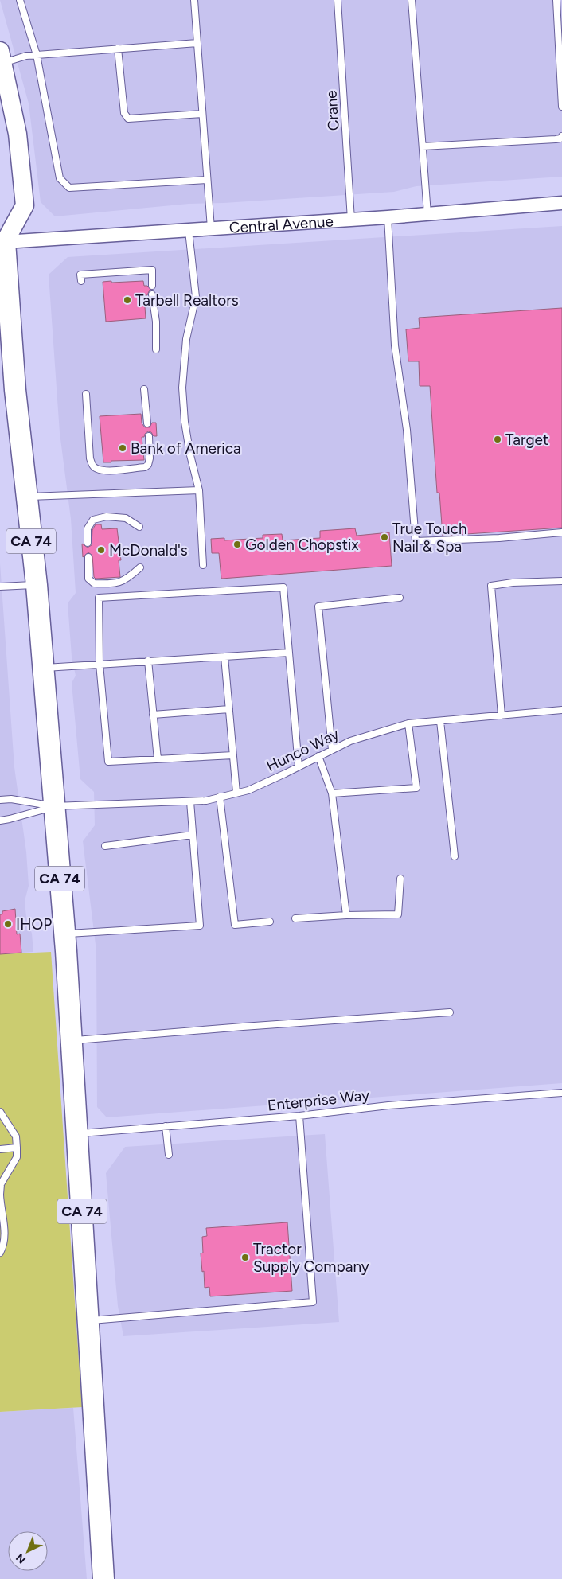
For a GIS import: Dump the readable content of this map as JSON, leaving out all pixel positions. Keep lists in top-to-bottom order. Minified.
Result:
{"streets":{"main road":["CA 74"],"street":["Central Avenue"],"lane":["Crane","Hunco Way","Enterprise Way"]},"crossings":[["Crane","Central Avenue"],["Central Avenue","CA 74"],["CA 74","Hunco Way"],["CA 74","Enterprise Way"]],"places":["Tarbell Realtors","Target","Bank of America","True Touch Nail & Spa","Golden Chopstix","McDonald's","IHOP","Tractor Supply Company"],"north":"bottom left"}
